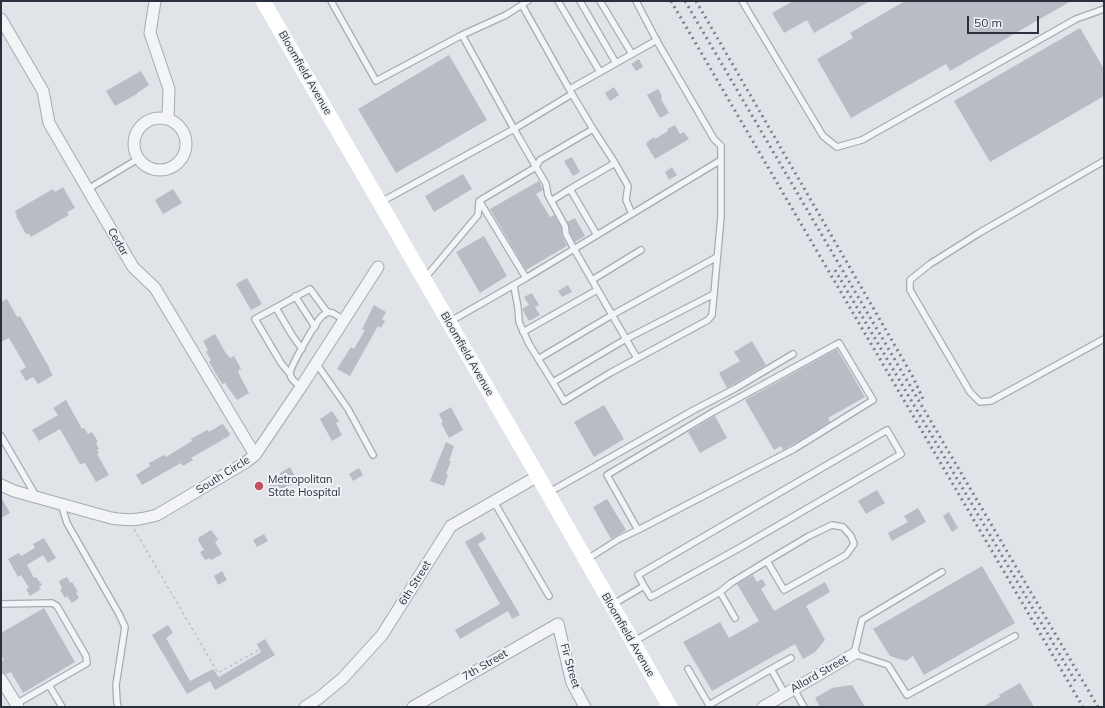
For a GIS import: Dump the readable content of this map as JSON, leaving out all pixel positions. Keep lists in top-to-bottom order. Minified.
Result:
{"streets":{"main road":["Bloomfield Avenue"],"street":["Cedar","South Circle","6th Street","7th Street","Fir Street","Allard Street"]},"crossings":[["Bloomfield Avenue","6th Street"],["Cedar","South Circle"],["7th Street","Fir Street"]],"places":["Metropolitan State Hospital"],"scale_bar":"50 m"}
